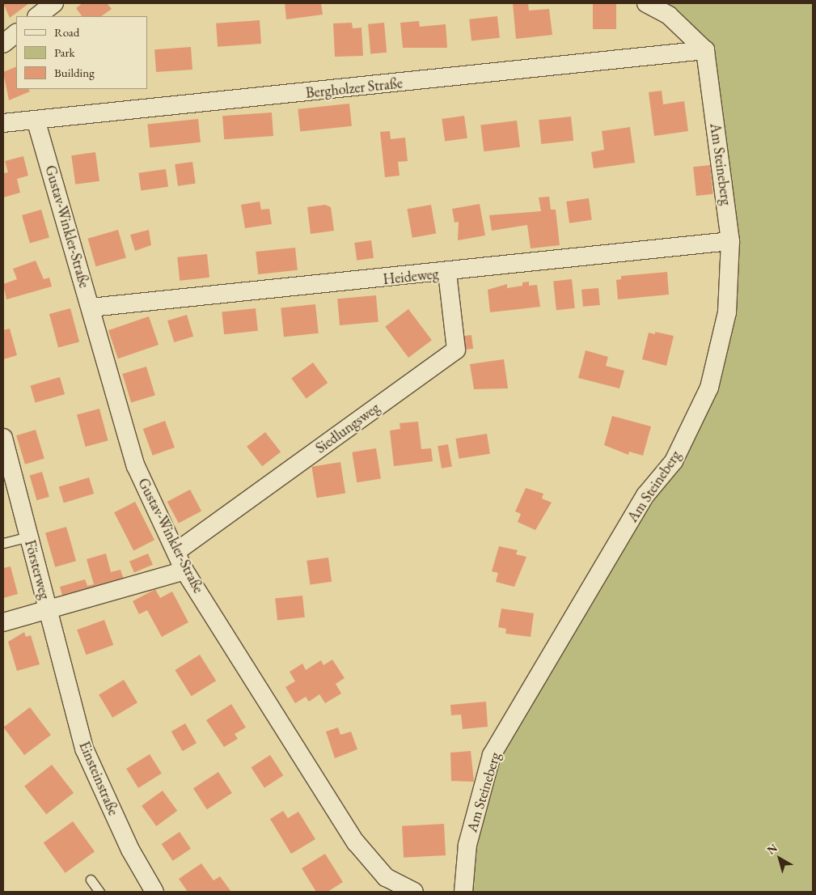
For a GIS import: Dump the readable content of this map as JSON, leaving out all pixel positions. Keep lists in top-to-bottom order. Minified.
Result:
{"streets":{"street":["Bergholzer Straße","Am Steineberg","Gustav-Winkler-Straße","Heideweg","Siedlungsweg","Försterweg","Einsteinstraße"]},"crossings":[["Bergholzer Straße","Am Steineberg"],["Bergholzer Straße","Gustav-Winkler-Straße"],["Am Steineberg","Heideweg"],["Gustav-Winkler-Straße","Heideweg"],["Gustav-Winkler-Straße","Siedlungsweg"],["Gustav-Winkler-Straße","Försterweg"],["Heideweg","Siedlungsweg"],["Försterweg","Einsteinstraße"]],"legend":["Road","Park","Building"],"north":"top left"}
